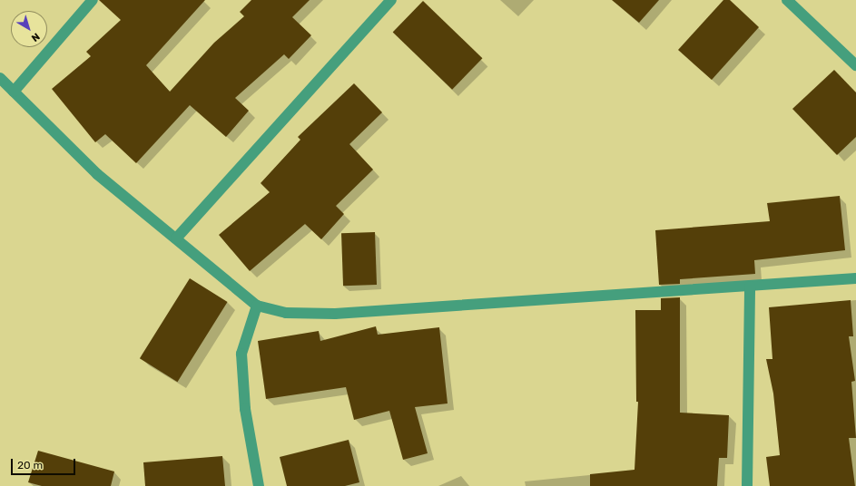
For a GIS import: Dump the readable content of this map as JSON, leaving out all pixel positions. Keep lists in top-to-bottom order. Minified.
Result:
{"scale_bar":"20 m","north":"bottom right"}
